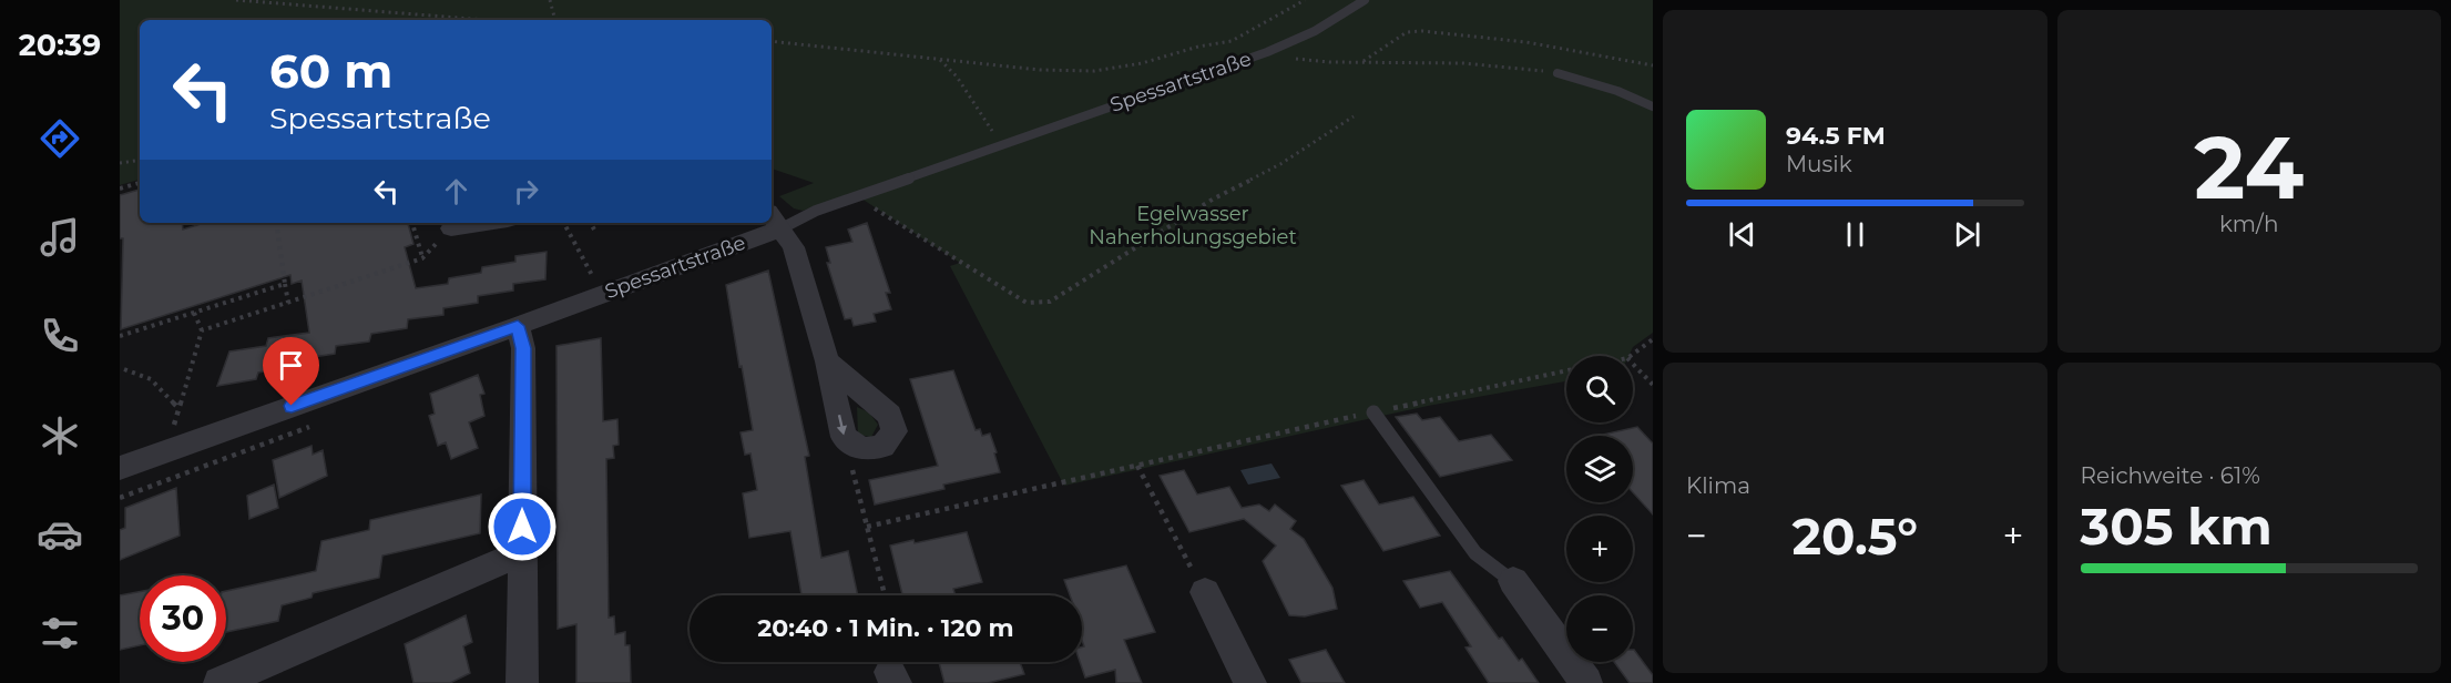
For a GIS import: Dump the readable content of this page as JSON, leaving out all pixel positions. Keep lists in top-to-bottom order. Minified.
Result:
{"streets":{"street":["Spessartstraße"]},"parks":["Egelwasser Naherholungsgebiet"],"page":{"tabs":"20:39","tile":[["24","km/h"],"Klima",["Reichweite · 61%","305 km"]],"turn":["60 m","Spessartstraße"],"song":["94.5 FM","Musik"],"map_buttons":["+","−"],"heat":["−","20.5°","+"],"limit":"30","trip":"20:40 · 1 Min. · 120 m"}}
